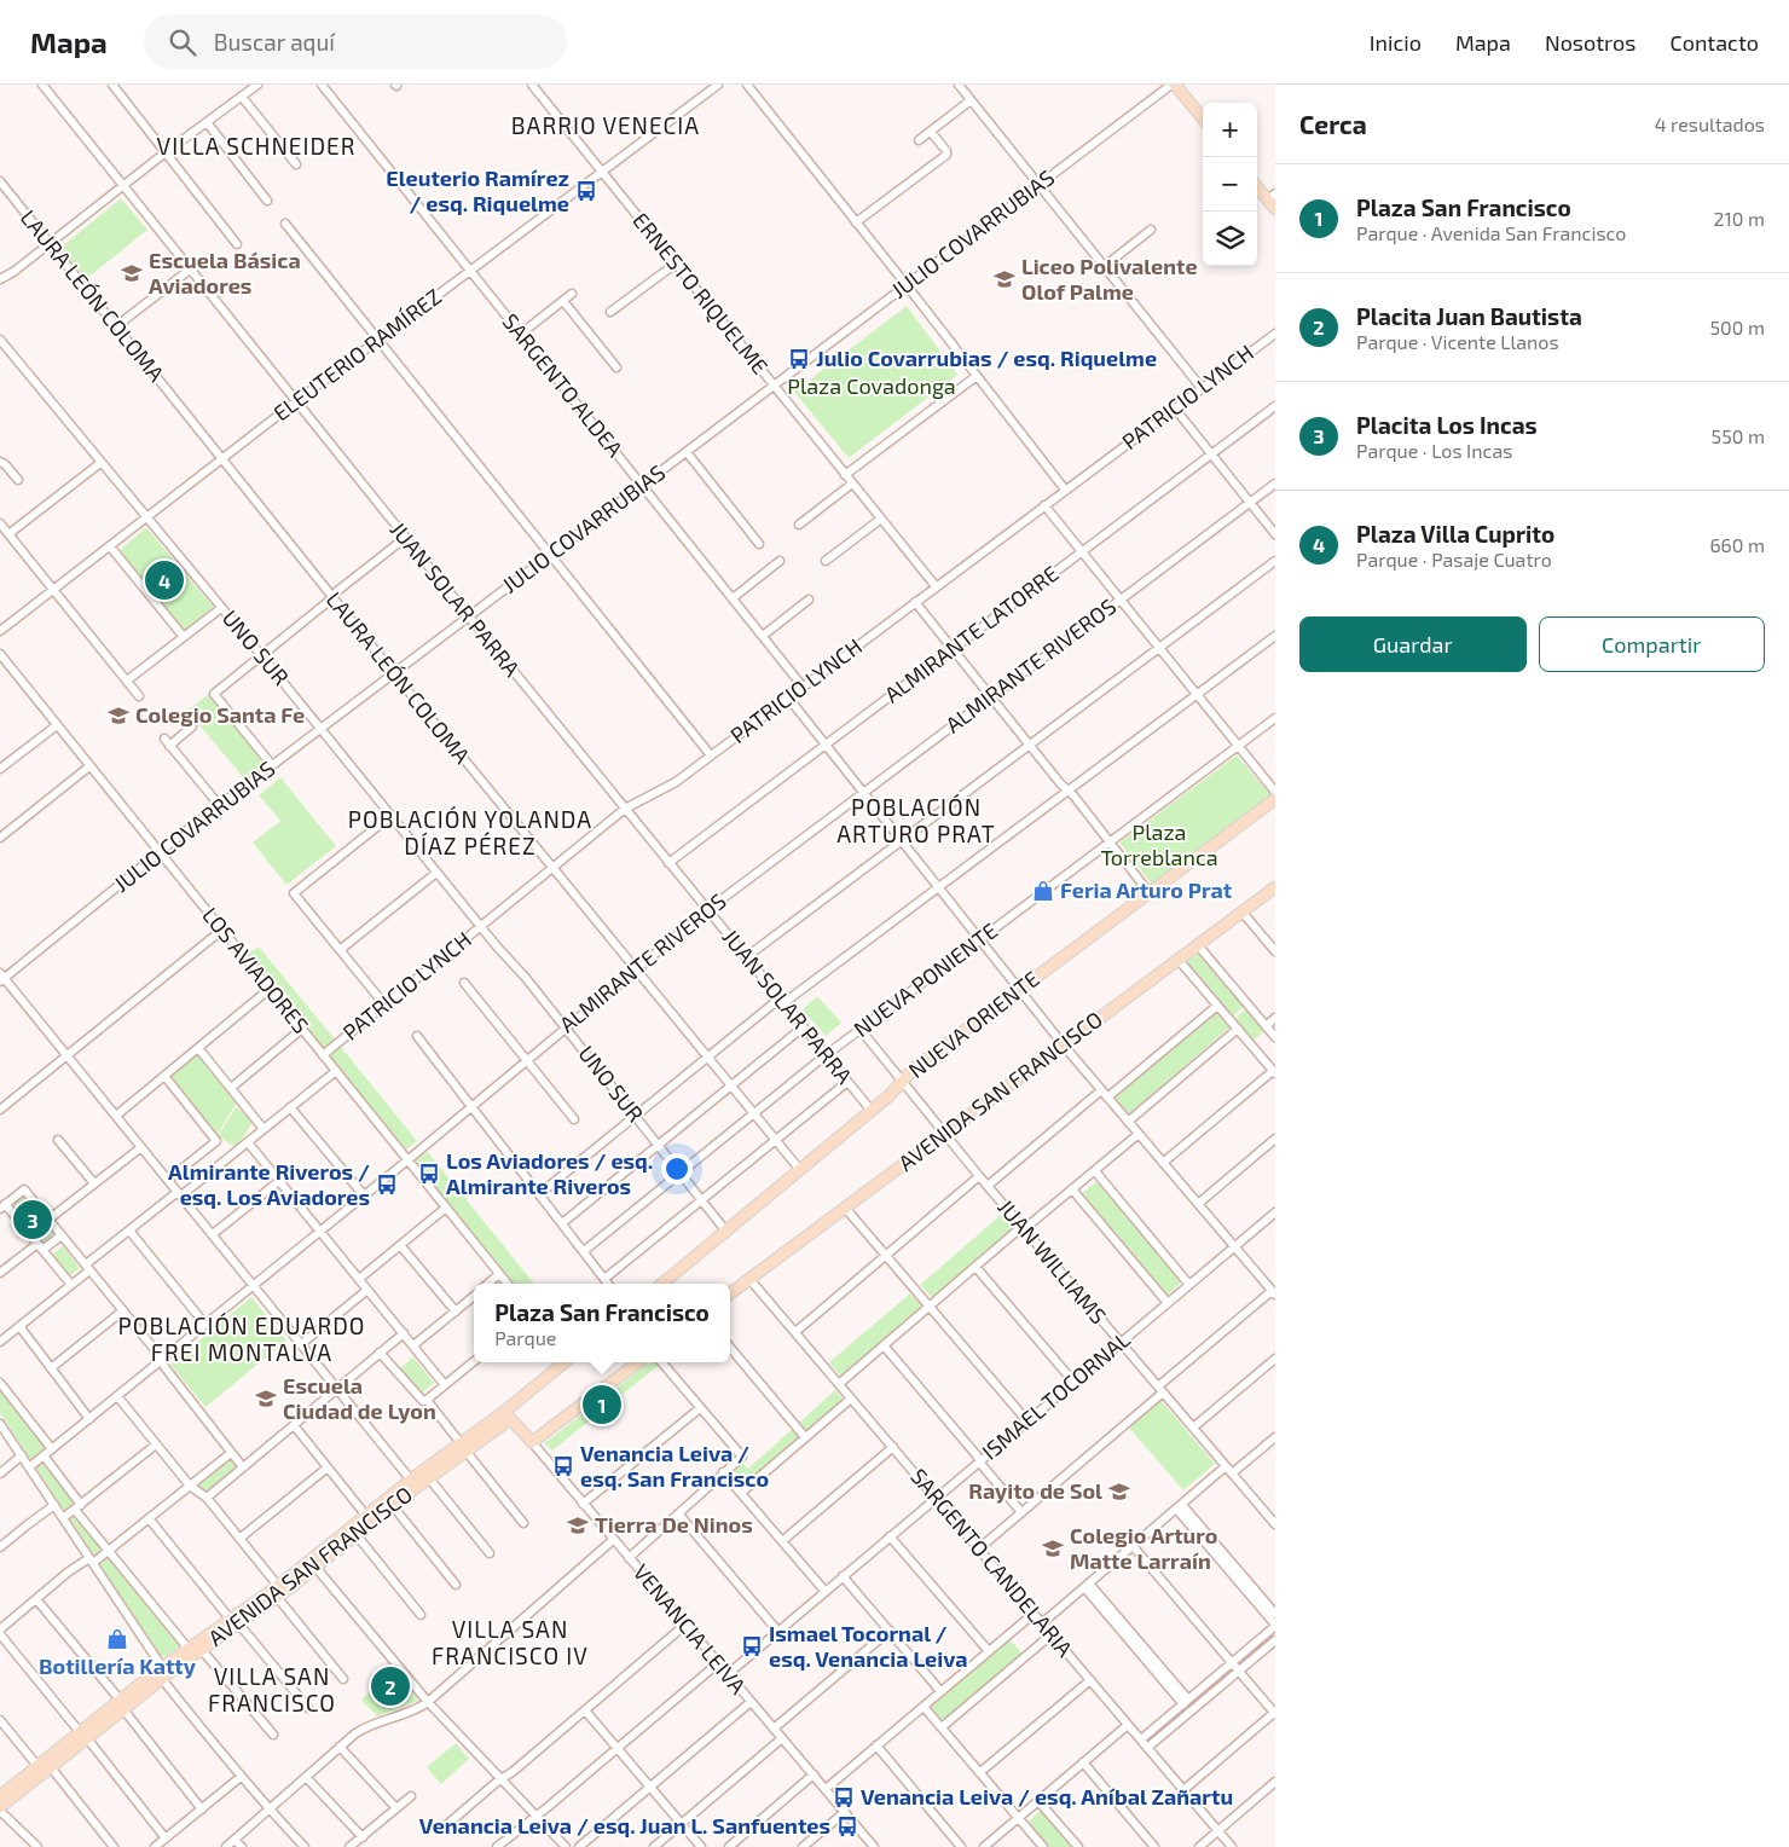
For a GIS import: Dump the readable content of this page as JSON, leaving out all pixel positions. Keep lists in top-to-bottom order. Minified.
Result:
{"streets":{"main road":["NUEVA ORIENTE","AVENIDA SAN FRANCISCO","VENANCIA LEIVA"],"street":["JULIO COVARRUBIAS","ERNESTO RIQUELME","LAURA LEÓN COLOMA","ELEUTERIO RAMÍREZ","SARGENTO ALDEA","PATRICIO LYNCH","JUAN SOLAR PARRA","ALMIRANTE LATORRE","UNO SUR","ALMIRANTE RIVEROS","LOS AVIADORES","NUEVA PONIENTE","JUAN WILLIAMS","ISMAEL TOCORNAL","SARGENTO CANDELARIA"]},"crossings":[["JULIO COVARRUBIAS","ERNESTO RIQUELME"],["JULIO COVARRUBIAS","LAURA LEÓN COLOMA"],["JULIO COVARRUBIAS","SARGENTO ALDEA"],["JULIO COVARRUBIAS","JUAN SOLAR PARRA"],["JULIO COVARRUBIAS","UNO SUR"],["JULIO COVARRUBIAS","LOS AVIADORES"],["ERNESTO RIQUELME","ELEUTERIO RAMÍREZ"],["ERNESTO RIQUELME","PATRICIO LYNCH"],["LAURA LEÓN COLOMA","ELEUTERIO RAMÍREZ"],["LAURA LEÓN COLOMA","PATRICIO LYNCH"],["LAURA LEÓN COLOMA","ALMIRANTE RIVEROS"],["LAURA LEÓN COLOMA","NUEVA PONIENTE"],["LAURA LEÓN COLOMA","NUEVA ORIENTE"],["ELEUTERIO RAMÍREZ","SARGENTO ALDEA"],["ELEUTERIO RAMÍREZ","JUAN SOLAR PARRA"],["ELEUTERIO RAMÍREZ","UNO SUR"],["SARGENTO ALDEA","PATRICIO LYNCH"],["PATRICIO LYNCH","JUAN SOLAR PARRA"],["PATRICIO LYNCH","UNO SUR"],["PATRICIO LYNCH","LOS AVIADORES"],["JUAN SOLAR PARRA","ALMIRANTE LATORRE"],["JUAN SOLAR PARRA","ALMIRANTE RIVEROS"],["JUAN SOLAR PARRA","NUEVA PONIENTE"],["JUAN SOLAR PARRA","NUEVA ORIENTE"],["UNO SUR","ALMIRANTE RIVEROS"],["UNO SUR","NUEVA PONIENTE"],["UNO SUR","NUEVA ORIENTE"],["ALMIRANTE RIVEROS","LOS AVIADORES"],["NUEVA PONIENTE","JUAN WILLIAMS"],["NUEVA ORIENTE","JUAN WILLIAMS"],["AVENIDA SAN FRANCISCO","JUAN WILLIAMS"],["AVENIDA SAN FRANCISCO","SARGENTO CANDELARIA"],["AVENIDA SAN FRANCISCO","VENANCIA LEIVA"],["JUAN WILLIAMS","ISMAEL TOCORNAL"],["ISMAEL TOCORNAL","SARGENTO CANDELARIA"],["ISMAEL TOCORNAL","VENANCIA LEIVA"]],"districts":["BARRIO VENECIA","VILLA SCHNEIDER","POBLACIÓN ARTURO PRAT","POBLACIÓN YOLANDA DÍAZ PÉREZ","POBLACIÓN EDUARDO FREI MONTALVA","VILLA SAN FRANCISCO IV","VILLA SAN FRANCISCO"],"parks":["Plaza Covadonga","Plaza Torreblanca"],"places":{"bus stop":["Eleuterio Ramírez / esq. Riquelme","Julio Covarrubias / esq. Riquelme","Los Aviadores / esq. Almirante Riveros","Almirante Riveros / esq. Los Aviadores","Venancia Leiva / esq. San Francisco","Ismael Tocornal / esq. Venancia Leiva","Venancia Leiva / esq. Aníbal Zañartu","Venancia Leiva / esq. Juan L. Sanfuentes"],"school or university":["Escuela Básica Aviadores","Liceo Polivalente Olof Palme","Colegio Santa Fe","Escuela Ciudad de Lyon","Rayito de Sol","Tierra De Ninos","Colegio Arturo Matte Larraín"],"shop":["Feria Arturo Prat","Botillería Katty"]},"page":{"header":"Mapa","search":"Buscar aquí","nav":["Inicio","Mapa","Nosotros","Contacto"],"heading":["Cerca","4 resultados"],"map_buttons":["+","−"],"list":[{"mark":"1","name":"Plaza San Francisco","note":"Parque · Avenida San Francisco","value":"210 m"},{"mark":"2","name":"Placita Juan Bautista","note":"Parque · Vicente Llanos","value":"500 m"},{"mark":"3","name":"Placita Los Incas","note":"Parque · Los Incas","value":"550 m"},{"mark":"4","name":"Plaza Villa Cuprito","note":"Parque · Pasaje Cuatro","value":"660 m"}],"pins":["4","3","1","2"],"buttons":["Guardar","Compartir"],"popup":["Plaza San Francisco","Parque"]}}
